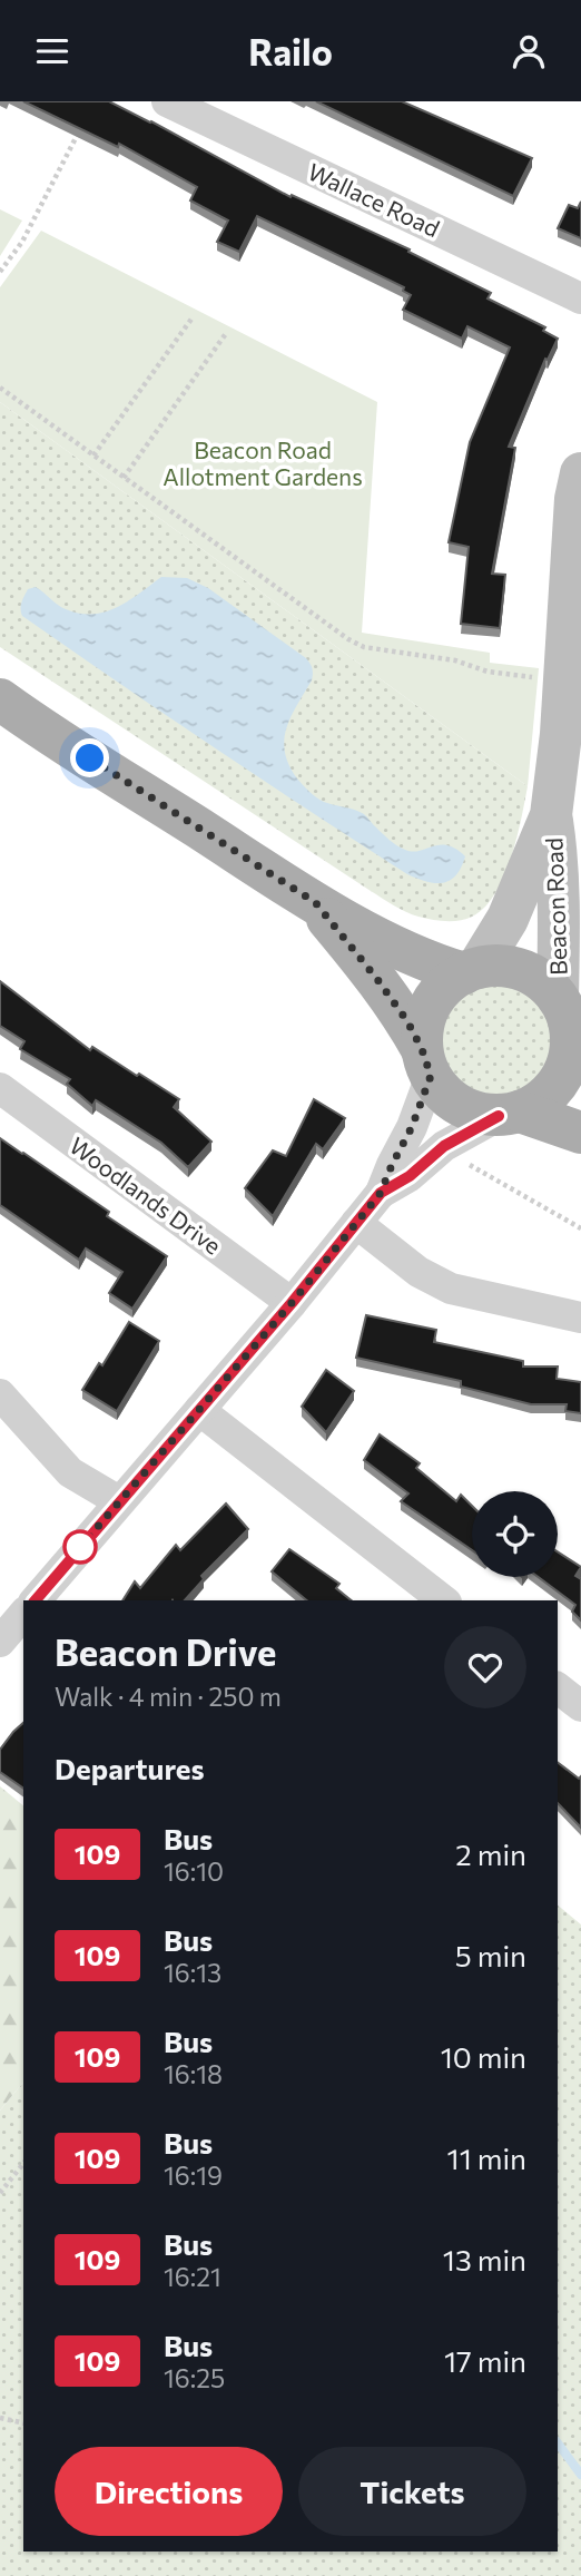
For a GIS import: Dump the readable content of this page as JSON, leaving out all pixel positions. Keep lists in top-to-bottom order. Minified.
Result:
{"streets":{"street":["Wallace Road","Beacon Road","Woodlands Drive"]},"parks":["Beacon Road Allotment Gardens"],"lines":["bus line 109"],"page":{"header":"Railo","heading":[["Beacon Drive","Walk · 4 min · 250 m"],"Departures"],"list":[{"mark":"109","name":"Bus","note":"16:10","value":"2 min"},{"mark":"109","name":"Bus","note":"16:13","value":"5 min"},{"mark":"109","name":"Bus","note":"16:18","value":"10 min"},{"mark":"109","name":"Bus","note":"16:19","value":"11 min"},{"mark":"109","name":"Bus","note":"16:21","value":"13 min"},{"mark":"109","name":"Bus","note":"16:25","value":"17 min"}],"buttons":["Directions","Tickets"]}}
